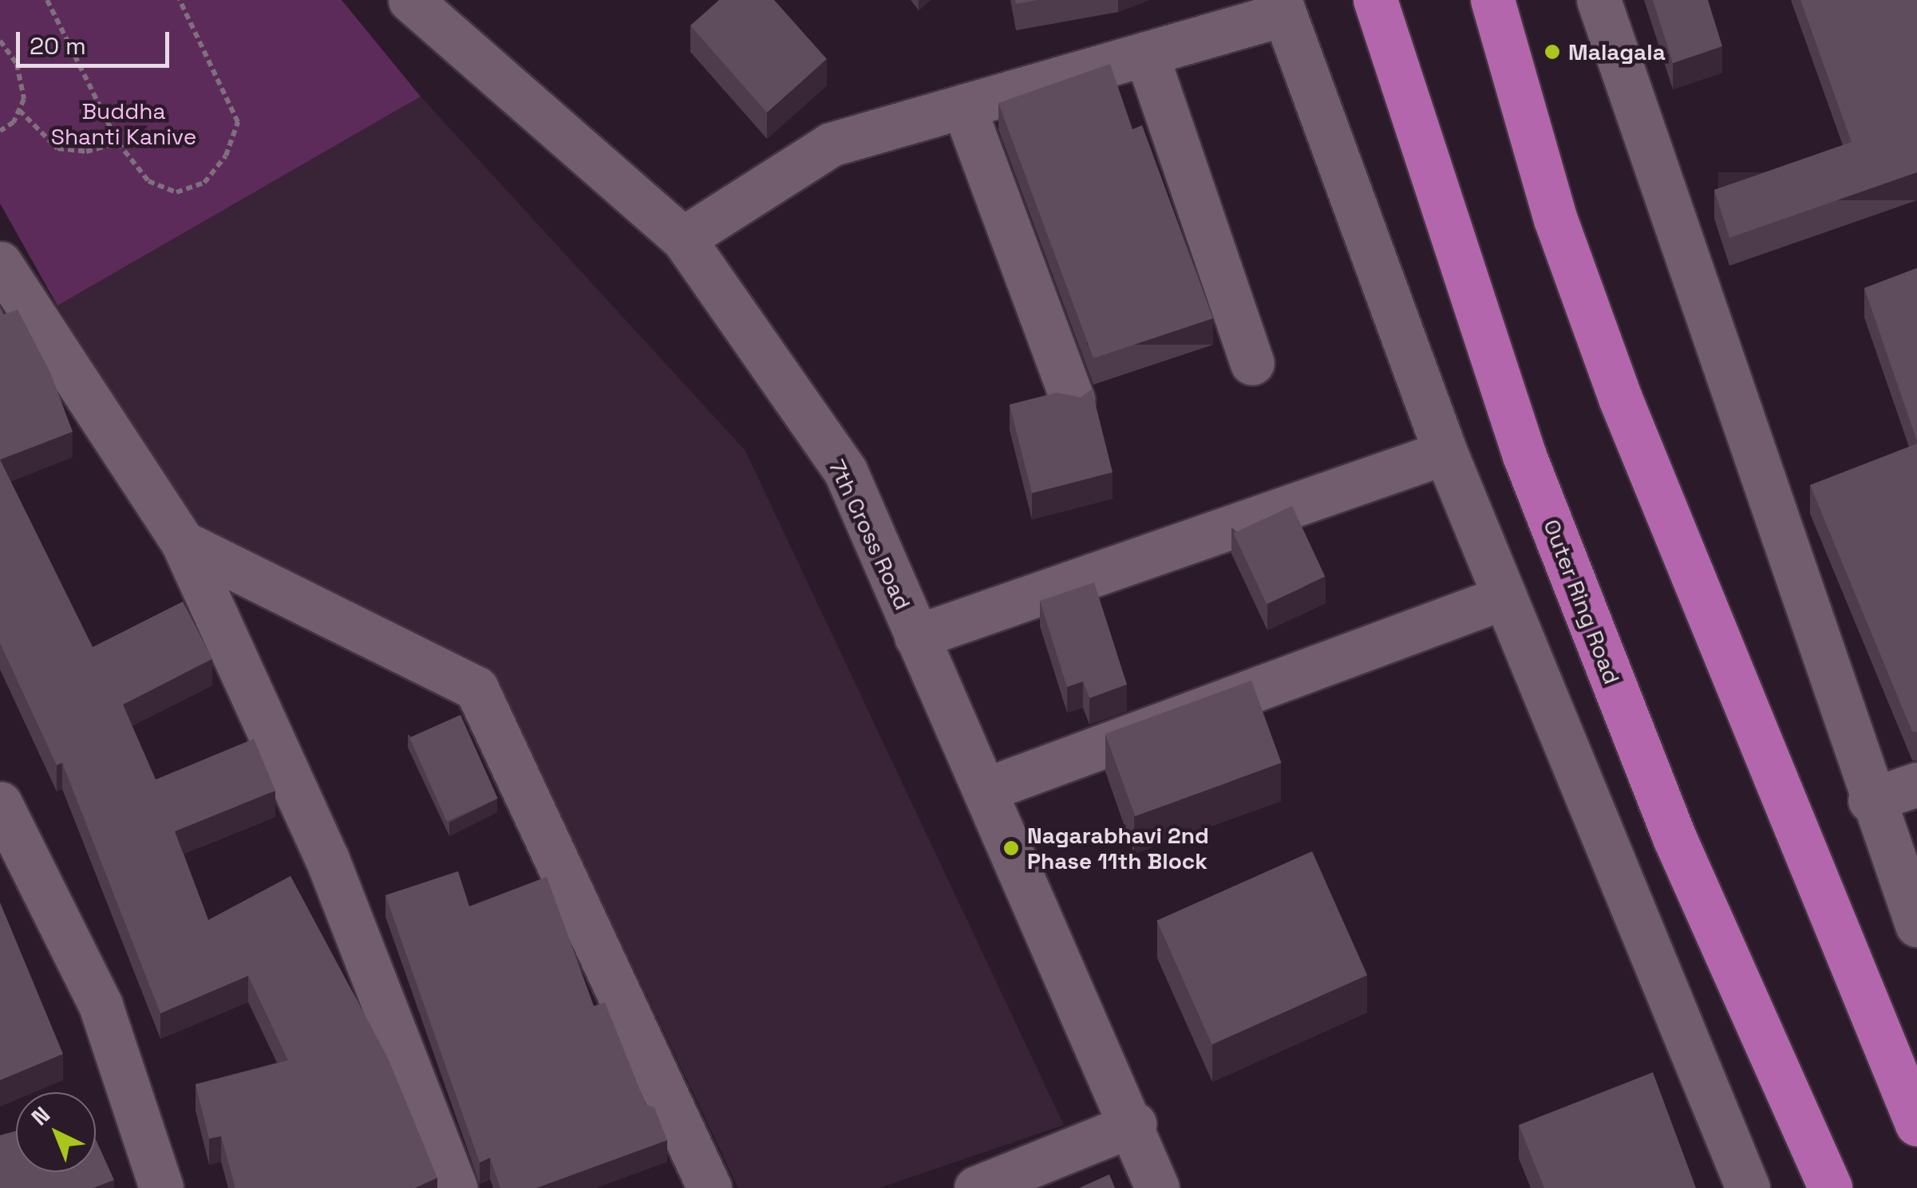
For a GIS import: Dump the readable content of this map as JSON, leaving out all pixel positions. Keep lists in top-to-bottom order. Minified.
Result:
{"streets":{"highway":["Outer Ring Road"],"street":["7th Cross Road"]},"parks":["Buddha Shanti Kanive"],"places":["Malagala","Nagarabhavi 2nd Phase 11th Block"],"scale_bar":"20 m","north":"top left"}
